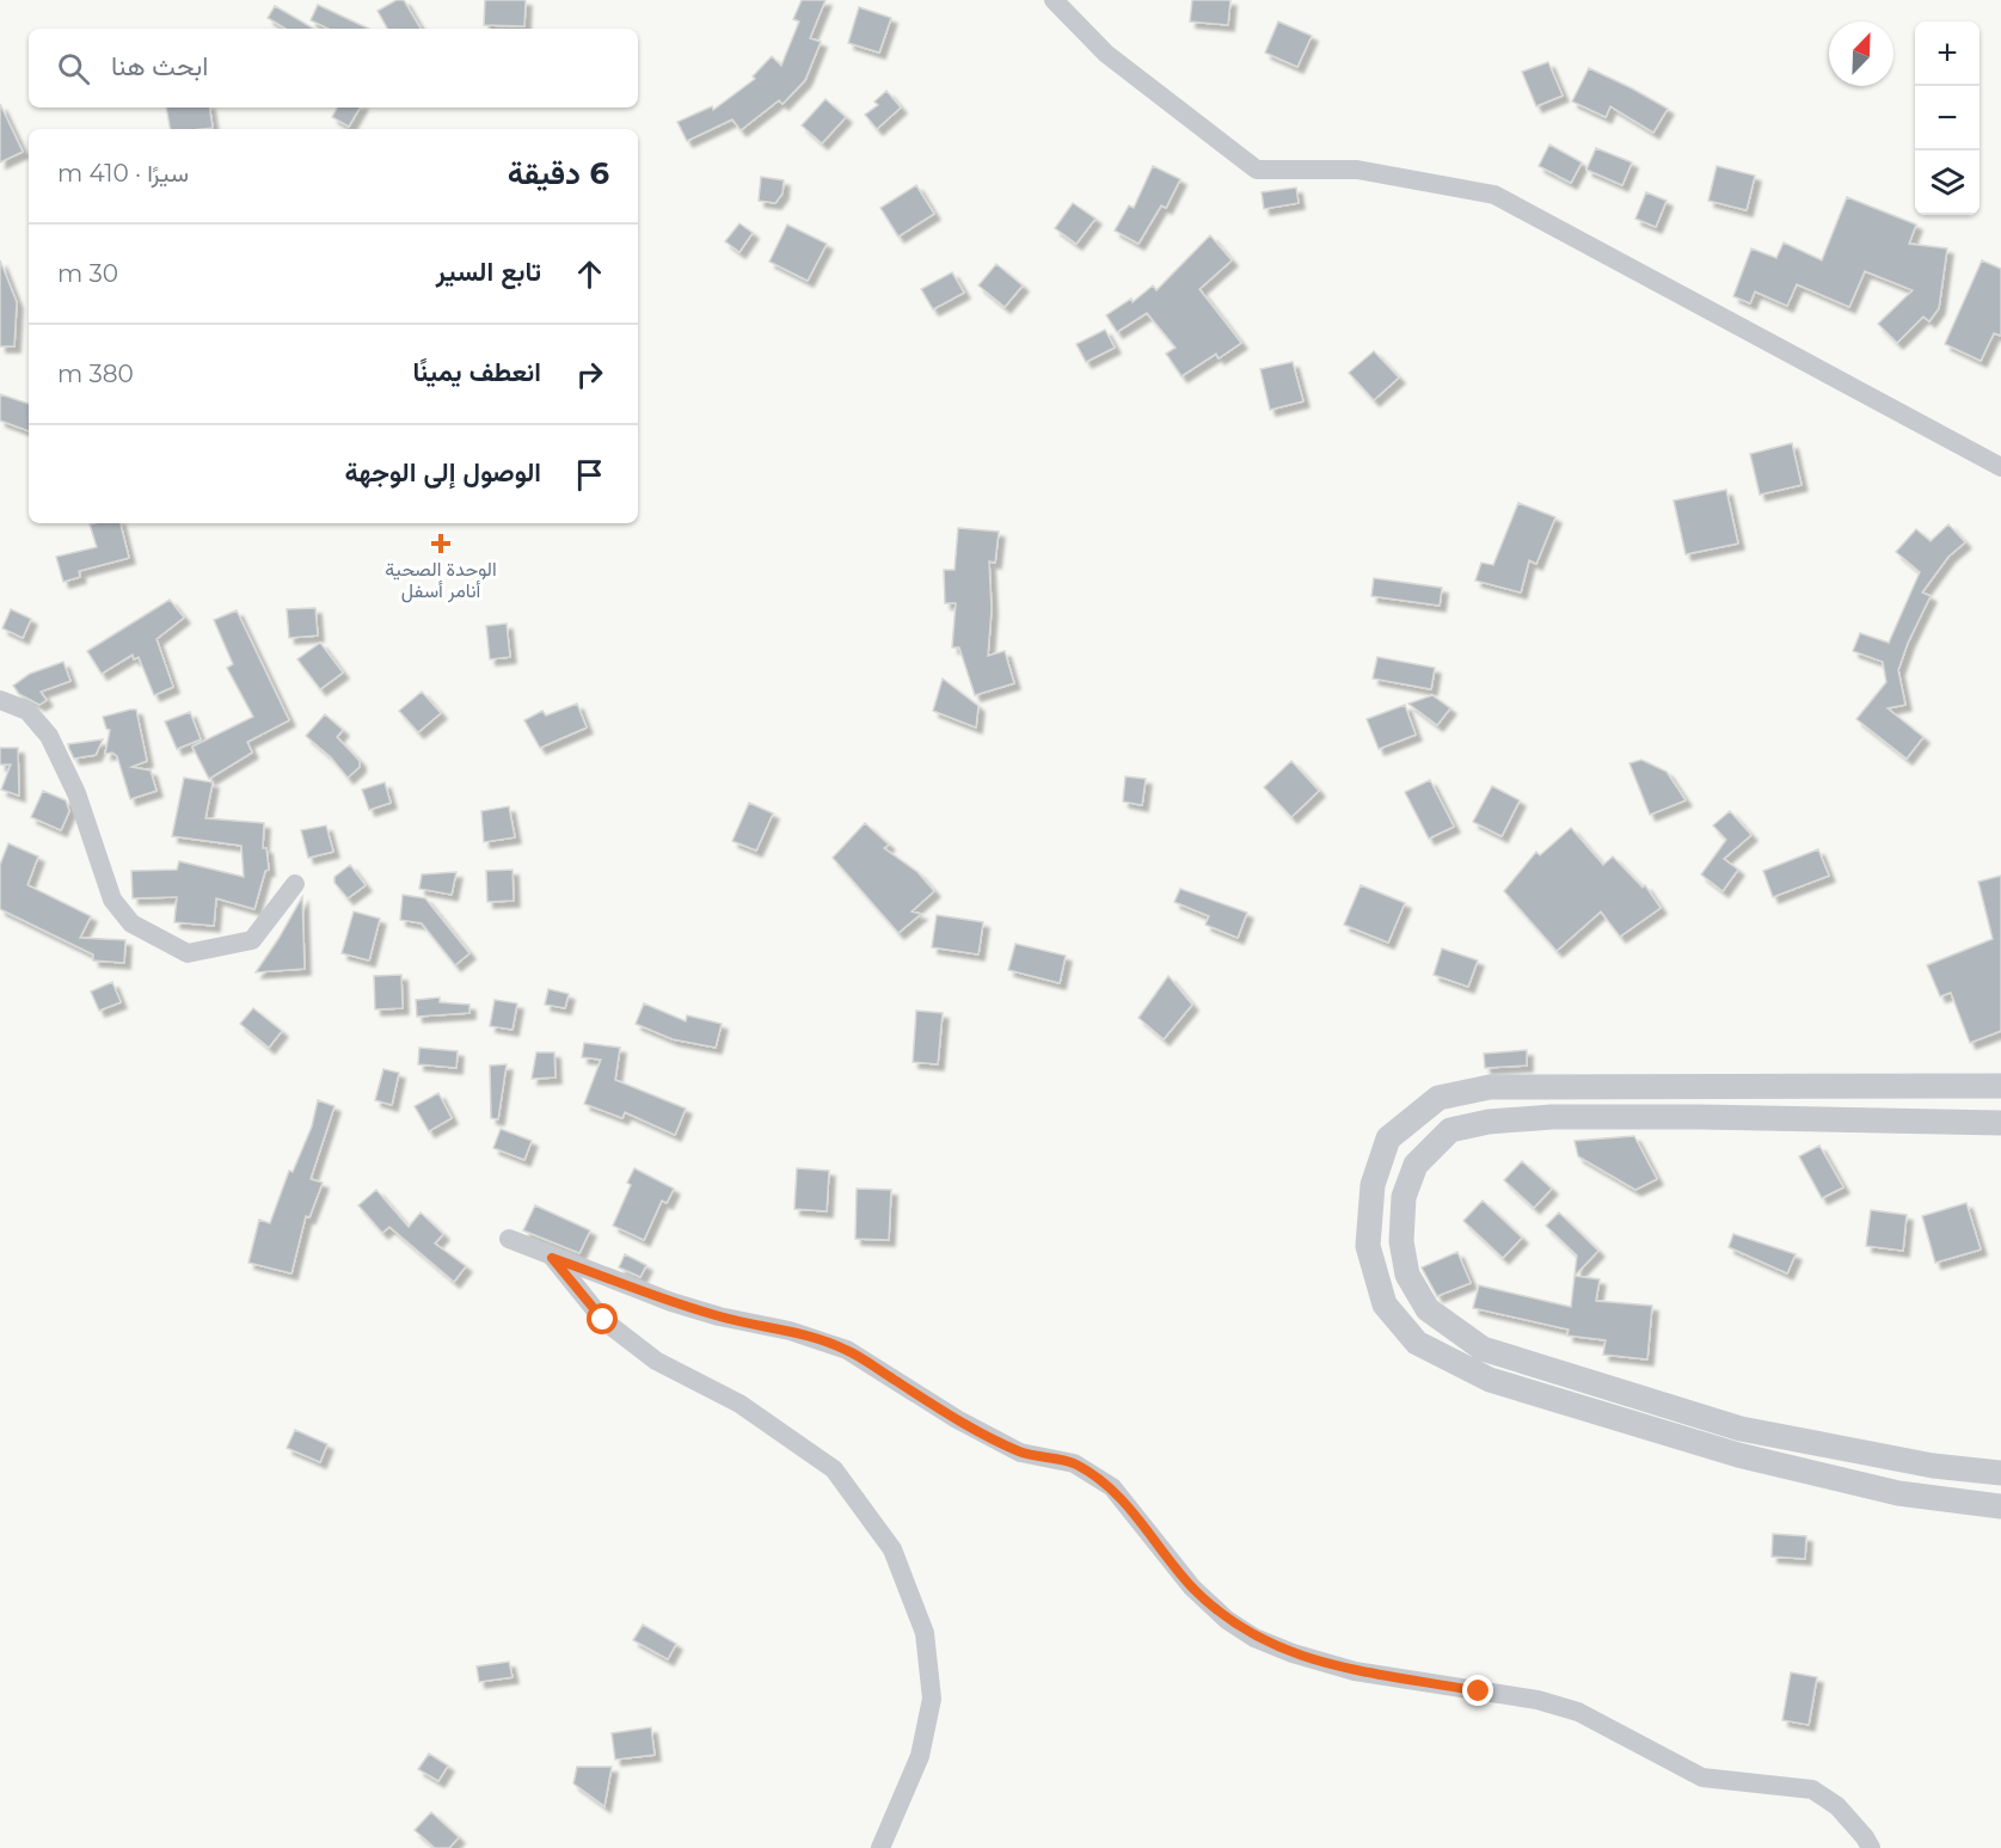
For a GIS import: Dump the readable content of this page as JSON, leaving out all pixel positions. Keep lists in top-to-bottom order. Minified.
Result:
{"places":{"health":["الوحدة الصحية أنامر أسفل"]},"north":"top right","page":{"map_buttons":["+","−"],"search":"ابحث هنا","heading":["6 دقيقة","سيرًا · 410 m"],"list":[["تابع السير","30 m"],["انعطف يمينًا","380 m"],"الوصول إلى الوجهة"]}}
